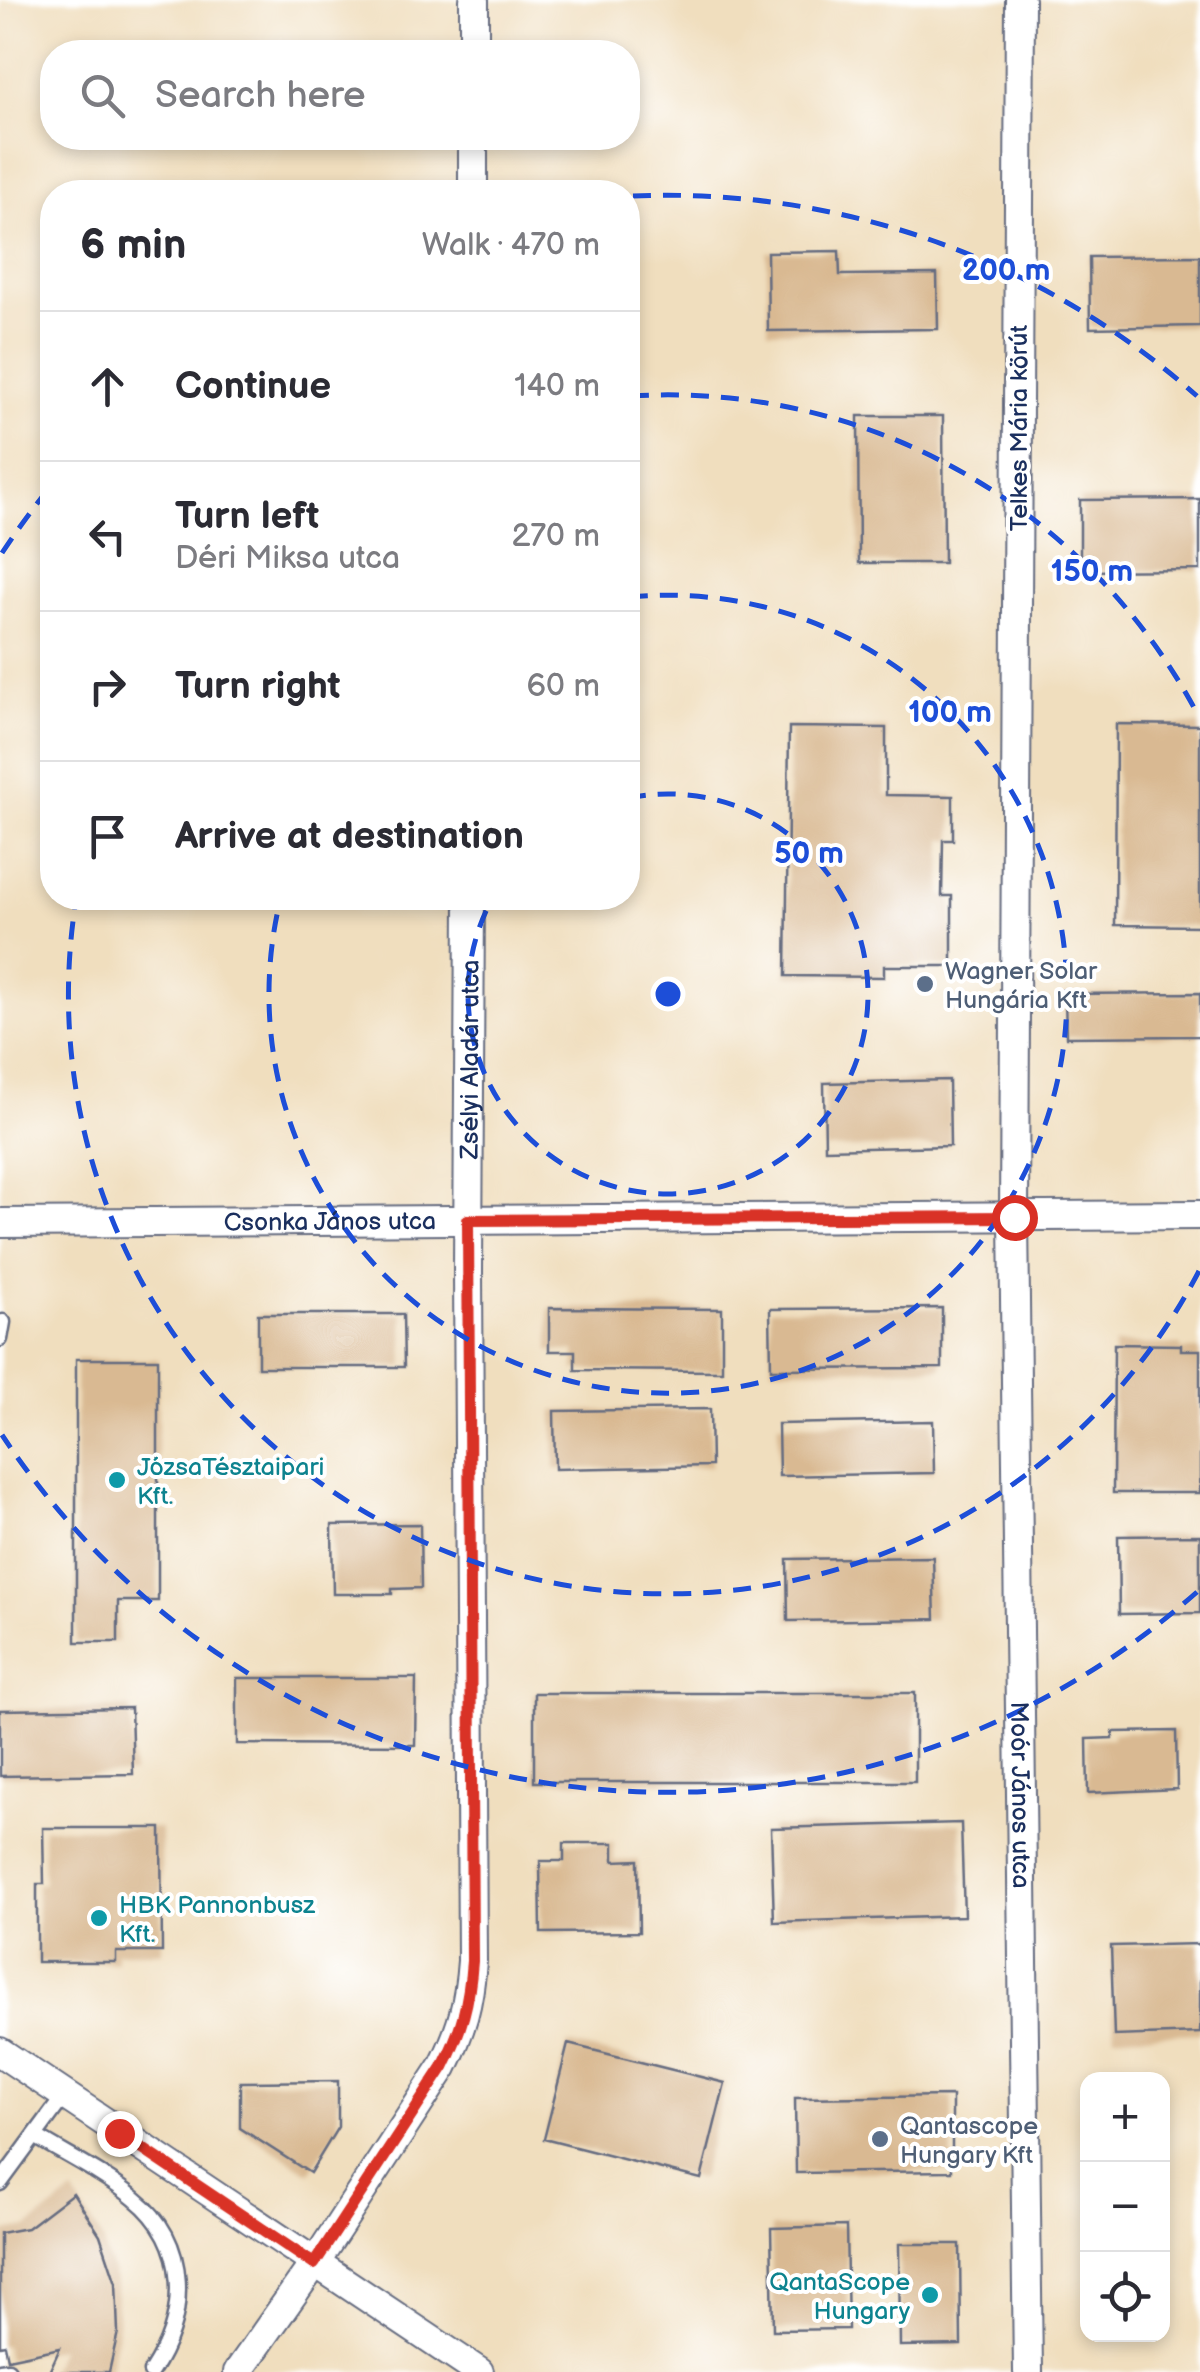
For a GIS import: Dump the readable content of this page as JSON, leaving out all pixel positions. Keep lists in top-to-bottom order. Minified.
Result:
{"streets":{"street":["Telkes Mária körút","Zsélyi Aladár utca","Csonka János utca","Moór János utca"]},"crossings":[["Telkes Mária körút","Csonka János utca"],["Telkes Mária körút","Moór János utca"],["Zsélyi Aladár utca","Csonka János utca"],["Csonka János utca","Moór János utca"]],"places":["Wagner Solar Hungária Kft","JózsaTésztaipari Kft.","HBK Pannonbusz Kft.","Qantascope Hungary Kft","QantaScope Hungary"],"page":{"search":"Search here","heading":["6 min","Walk · 470 m"],"list":[["Continue","140 m"],["Turn left","Déri Miksa utca","270 m"],["Turn right","60 m"],"Arrive at destination"],"map_buttons":["+","−"]},"rings":["200 m","150 m","100 m","50 m"]}
